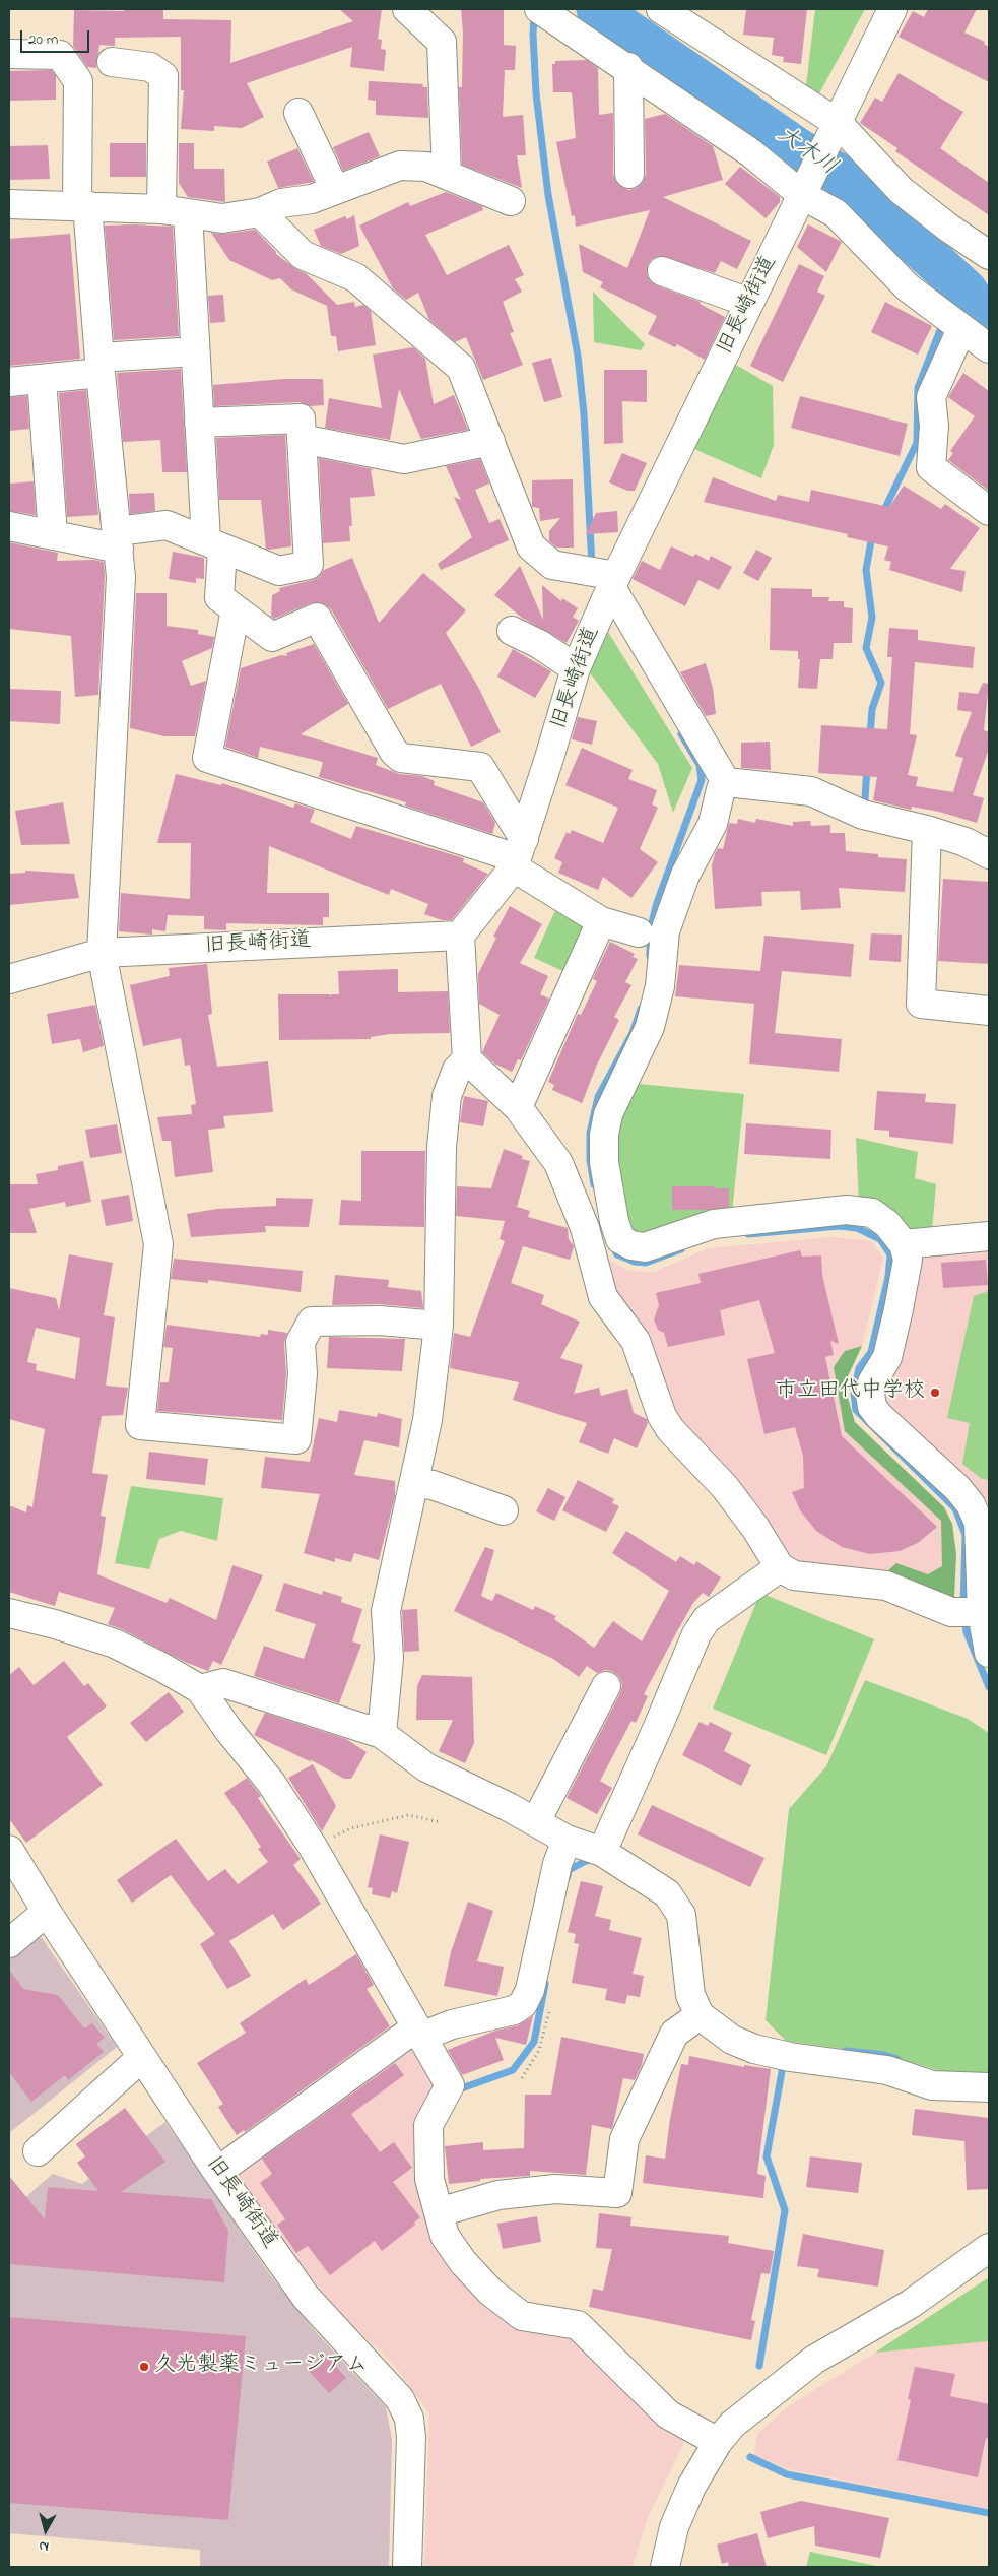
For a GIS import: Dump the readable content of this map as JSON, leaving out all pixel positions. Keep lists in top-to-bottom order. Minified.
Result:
{"streets":{"street":["旧長崎街道"]},"water":["大木川"],"places":["市立田代中学校","久光製薬ミュージアム"],"scale_bar":"20 m","north":"bottom"}
